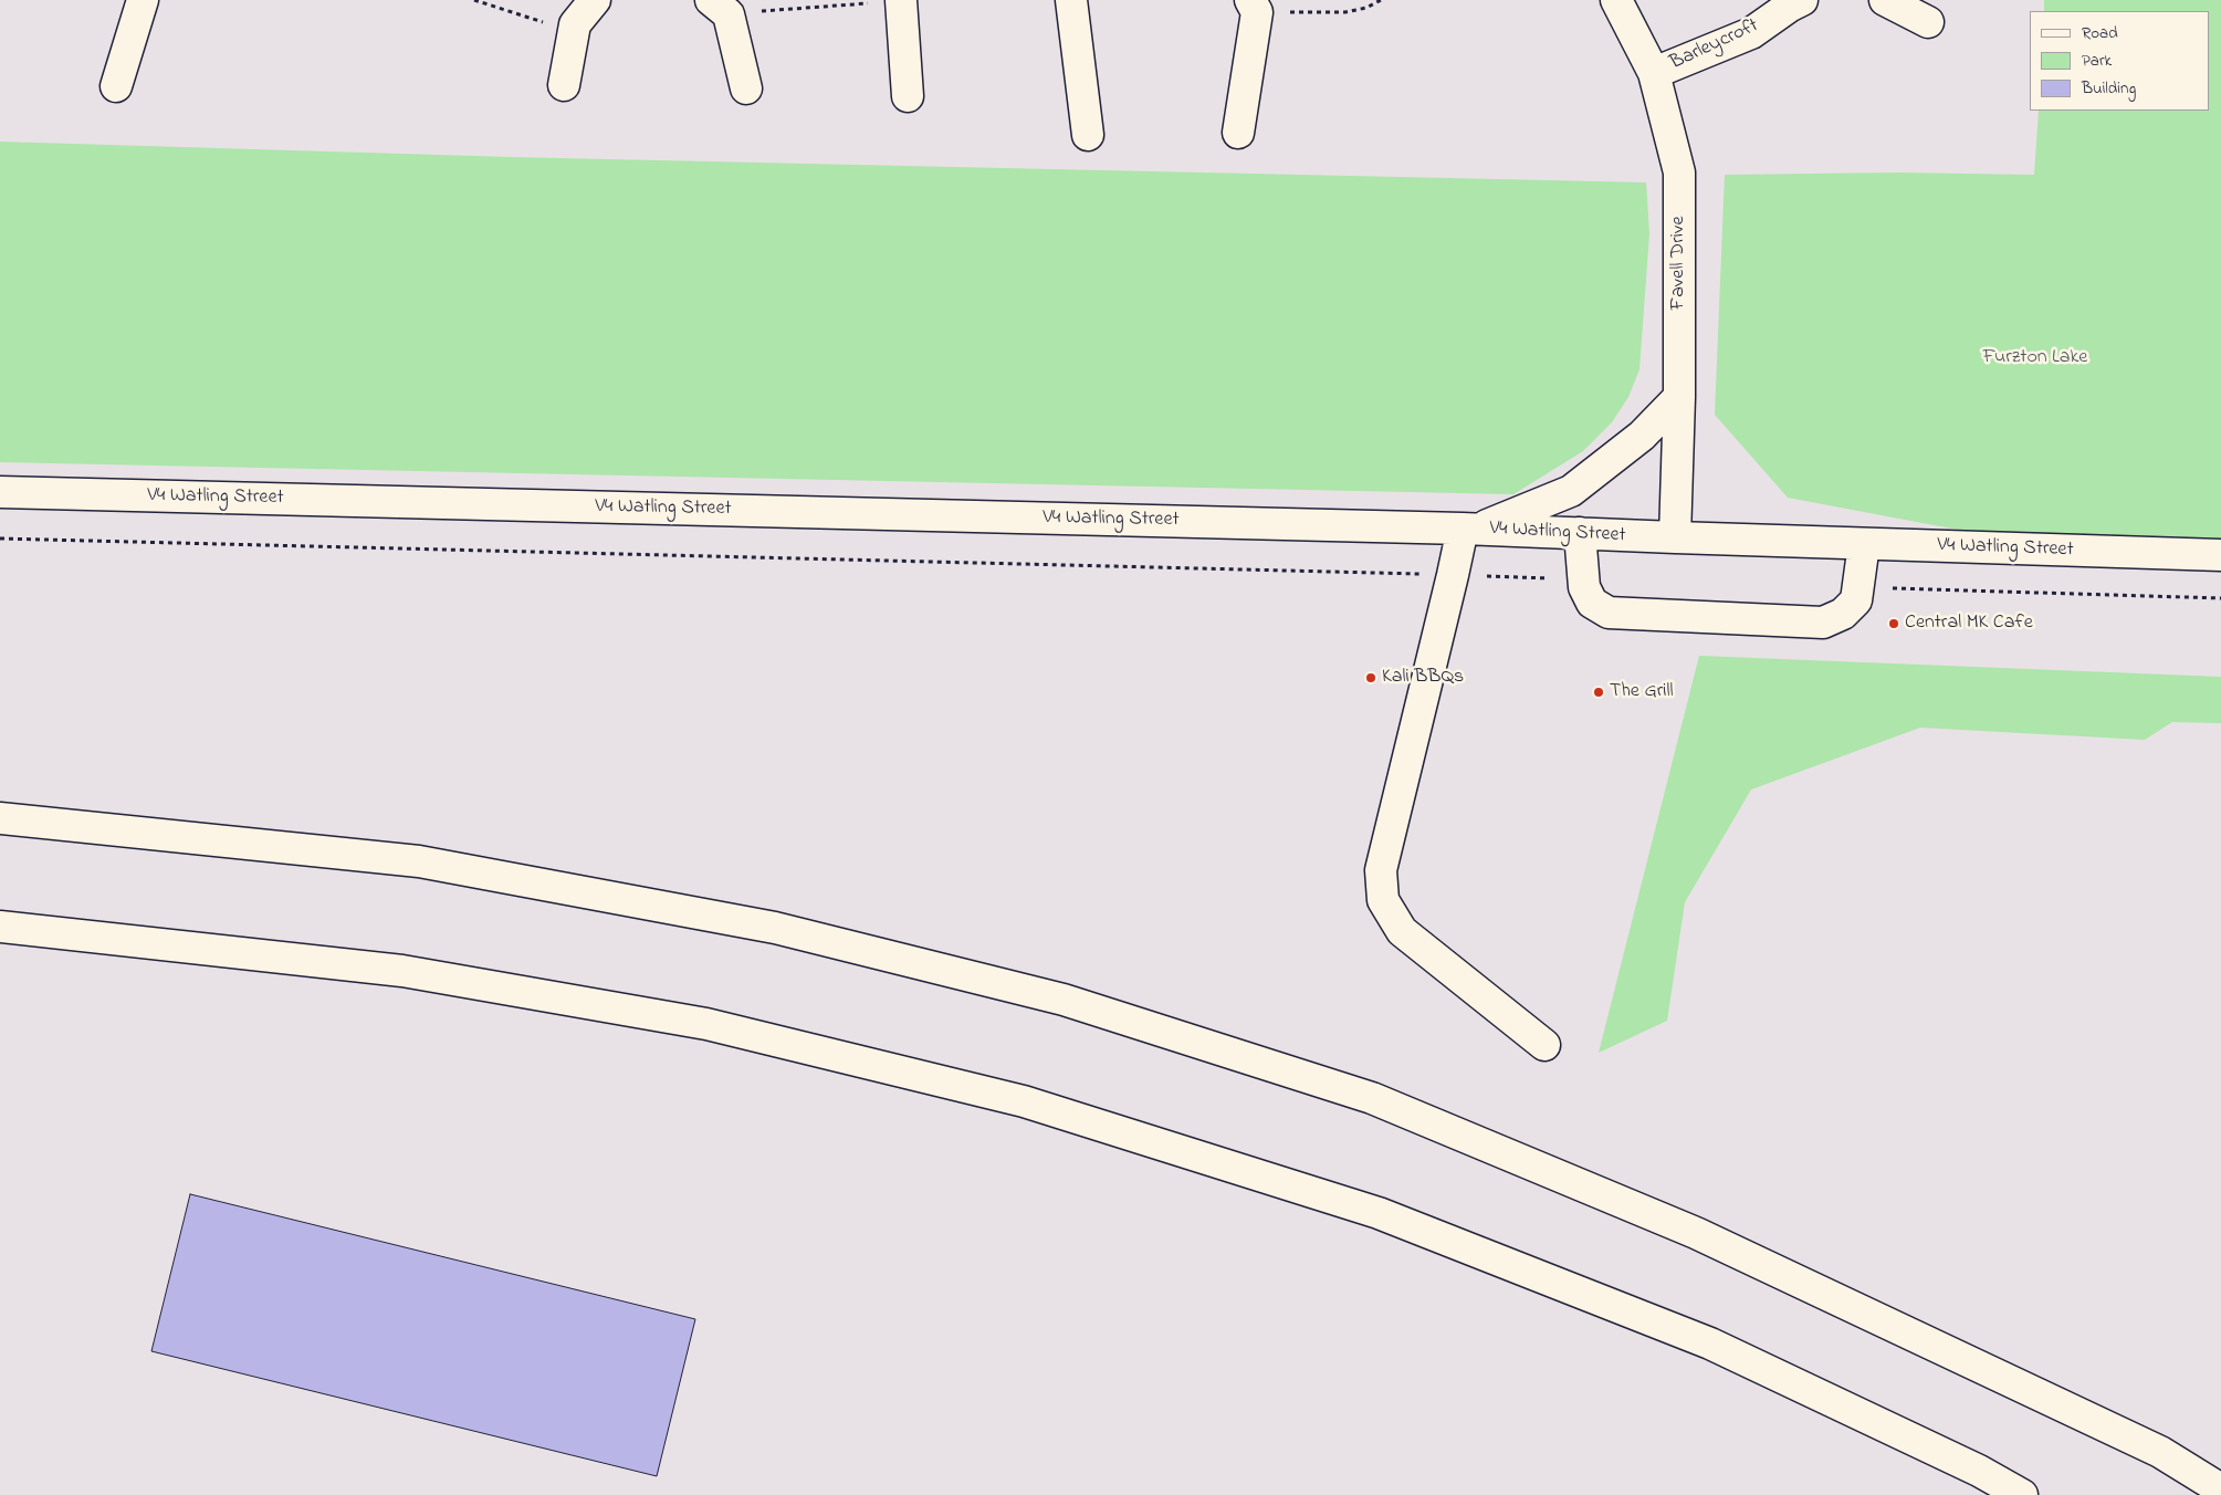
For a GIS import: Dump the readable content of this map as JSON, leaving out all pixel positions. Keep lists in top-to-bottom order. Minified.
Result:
{"streets":{"main road":["Barleycroft","Favell Drive","V4 Watling Street"]},"crossings":[["Barleycroft","Favell Drive"],["Favell Drive","V4 Watling Street"]],"parks":["Furzton Lake"],"places":["Central MK Cafe","Kali BBQs","The Grill"],"legend":["Road","Park","Building"]}
